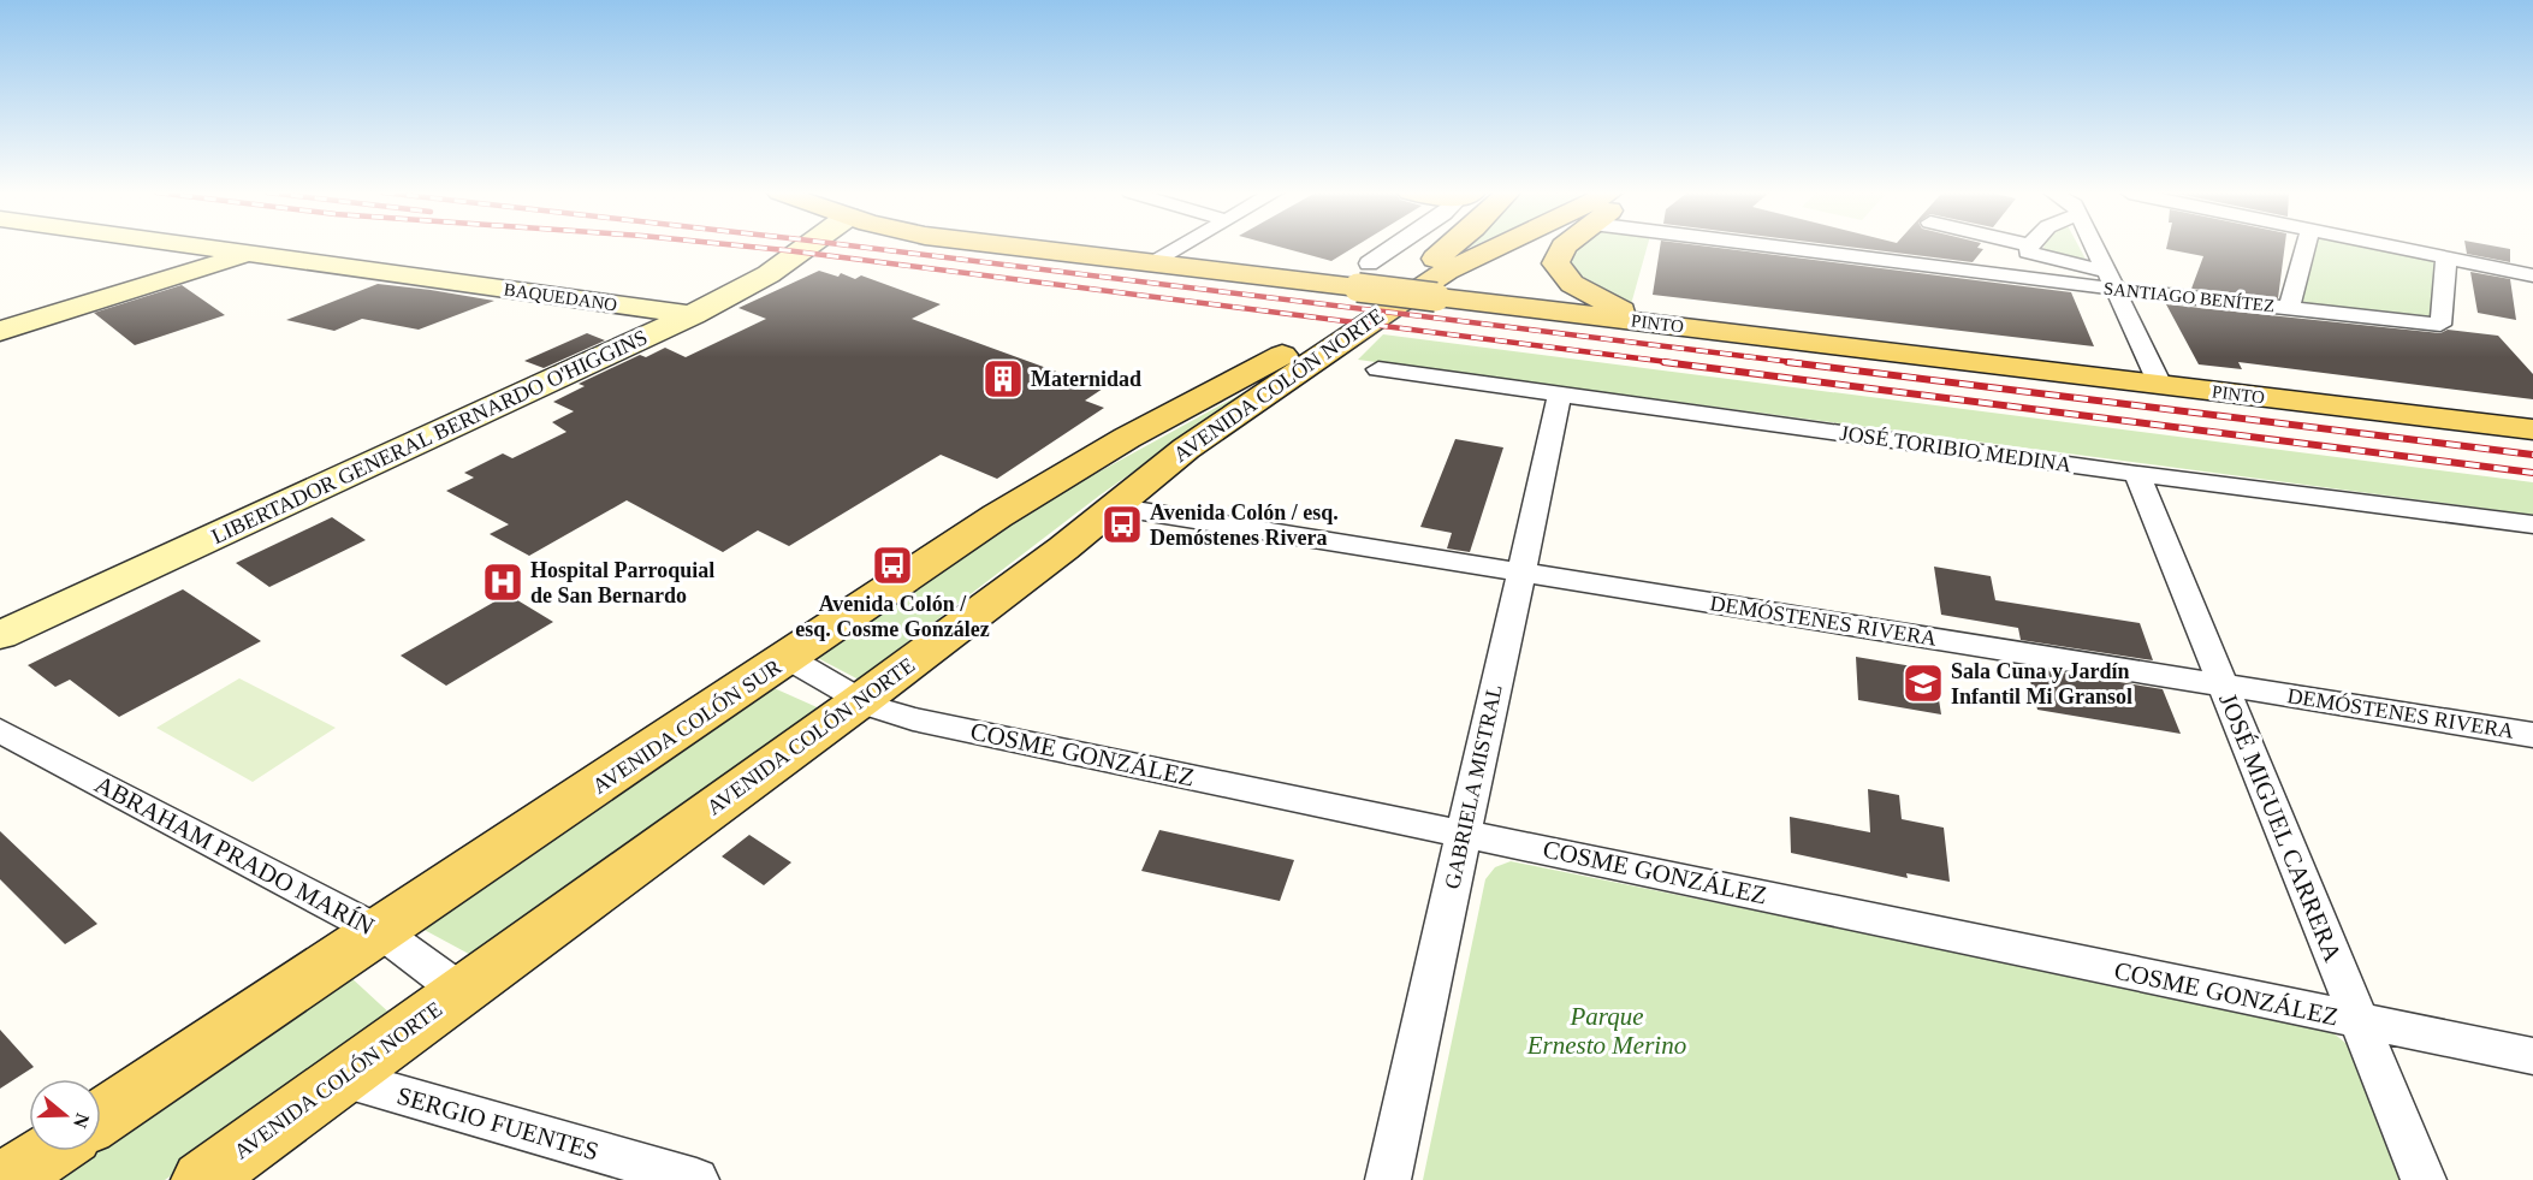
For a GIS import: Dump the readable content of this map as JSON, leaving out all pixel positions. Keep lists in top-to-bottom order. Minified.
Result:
{"streets":{"main road":["PINTO","AVENIDA COLÓN NORTE","AVENIDA COLÓN SUR"],"street":["BAQUEDANO","SANTIAGO BENÍTEZ","LIBERTADOR GENERAL BERNARDO O'HIGGINS","JOSÉ TORIBIO MEDINA","DEMÓSTENES RIVERA","COSME GONZÁLEZ","GABRIELA MISTRAL","JOSÉ MIGUEL CARRERA","ABRAHAM PRADO MARÍN","SERGIO FUENTES"]},"crossings":[["BAQUEDANO","LIBERTADOR GENERAL BERNARDO O'HIGGINS"],["AVENIDA COLÓN NORTE","DEMÓSTENES RIVERA"],["AVENIDA COLÓN NORTE","COSME GONZÁLEZ"],["AVENIDA COLÓN NORTE","ABRAHAM PRADO MARÍN"],["AVENIDA COLÓN NORTE","SERGIO FUENTES"],["JOSÉ TORIBIO MEDINA","GABRIELA MISTRAL"],["JOSÉ TORIBIO MEDINA","JOSÉ MIGUEL CARRERA"],["DEMÓSTENES RIVERA","GABRIELA MISTRAL"],["DEMÓSTENES RIVERA","JOSÉ MIGUEL CARRERA"],["AVENIDA COLÓN SUR","COSME GONZÁLEZ"],["AVENIDA COLÓN SUR","ABRAHAM PRADO MARÍN"],["COSME GONZÁLEZ","GABRIELA MISTRAL"],["COSME GONZÁLEZ","JOSÉ MIGUEL CARRERA"]],"parks":["Parque Ernesto Merino"],"places":{"building":["Maternidad"],"bus stop":["Avenida Colón / esq. Demóstenes Rivera","Avenida Colón / esq. Cosme González"],"hospital":["Hospital Parroquial de San Bernardo"],"school or university":["Sala Cuna y Jardín Infantil Mi Gransol"]},"north":"right"}
